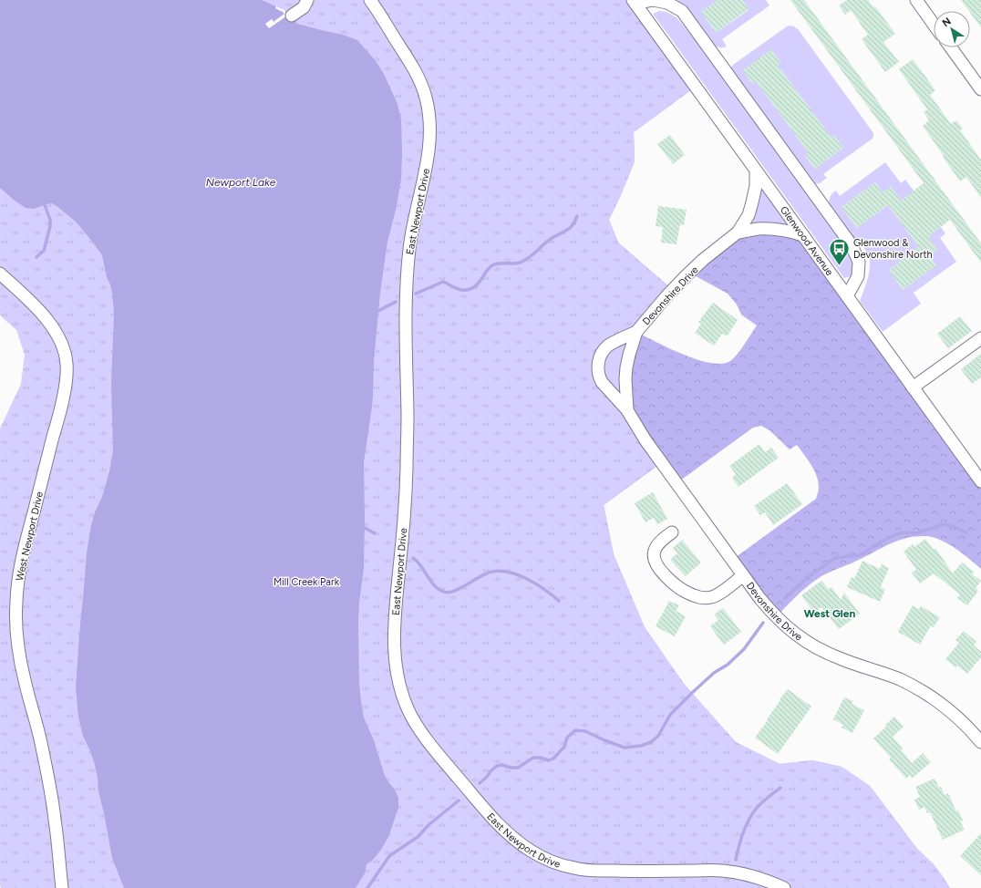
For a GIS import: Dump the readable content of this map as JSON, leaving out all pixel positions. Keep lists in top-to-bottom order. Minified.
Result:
{"streets":{"street":["East Newport Drive","Glenwood Avenue","Devonshire Drive","West Newport Drive"]},"crossings":[["Glenwood Avenue","Devonshire Drive"]],"districts":["West Glen"],"water":["Newport Lake"],"parks":["Mill Creek Park"],"places":{"bus stop":["Glenwood & Devonshire North"]},"north":"top left"}
